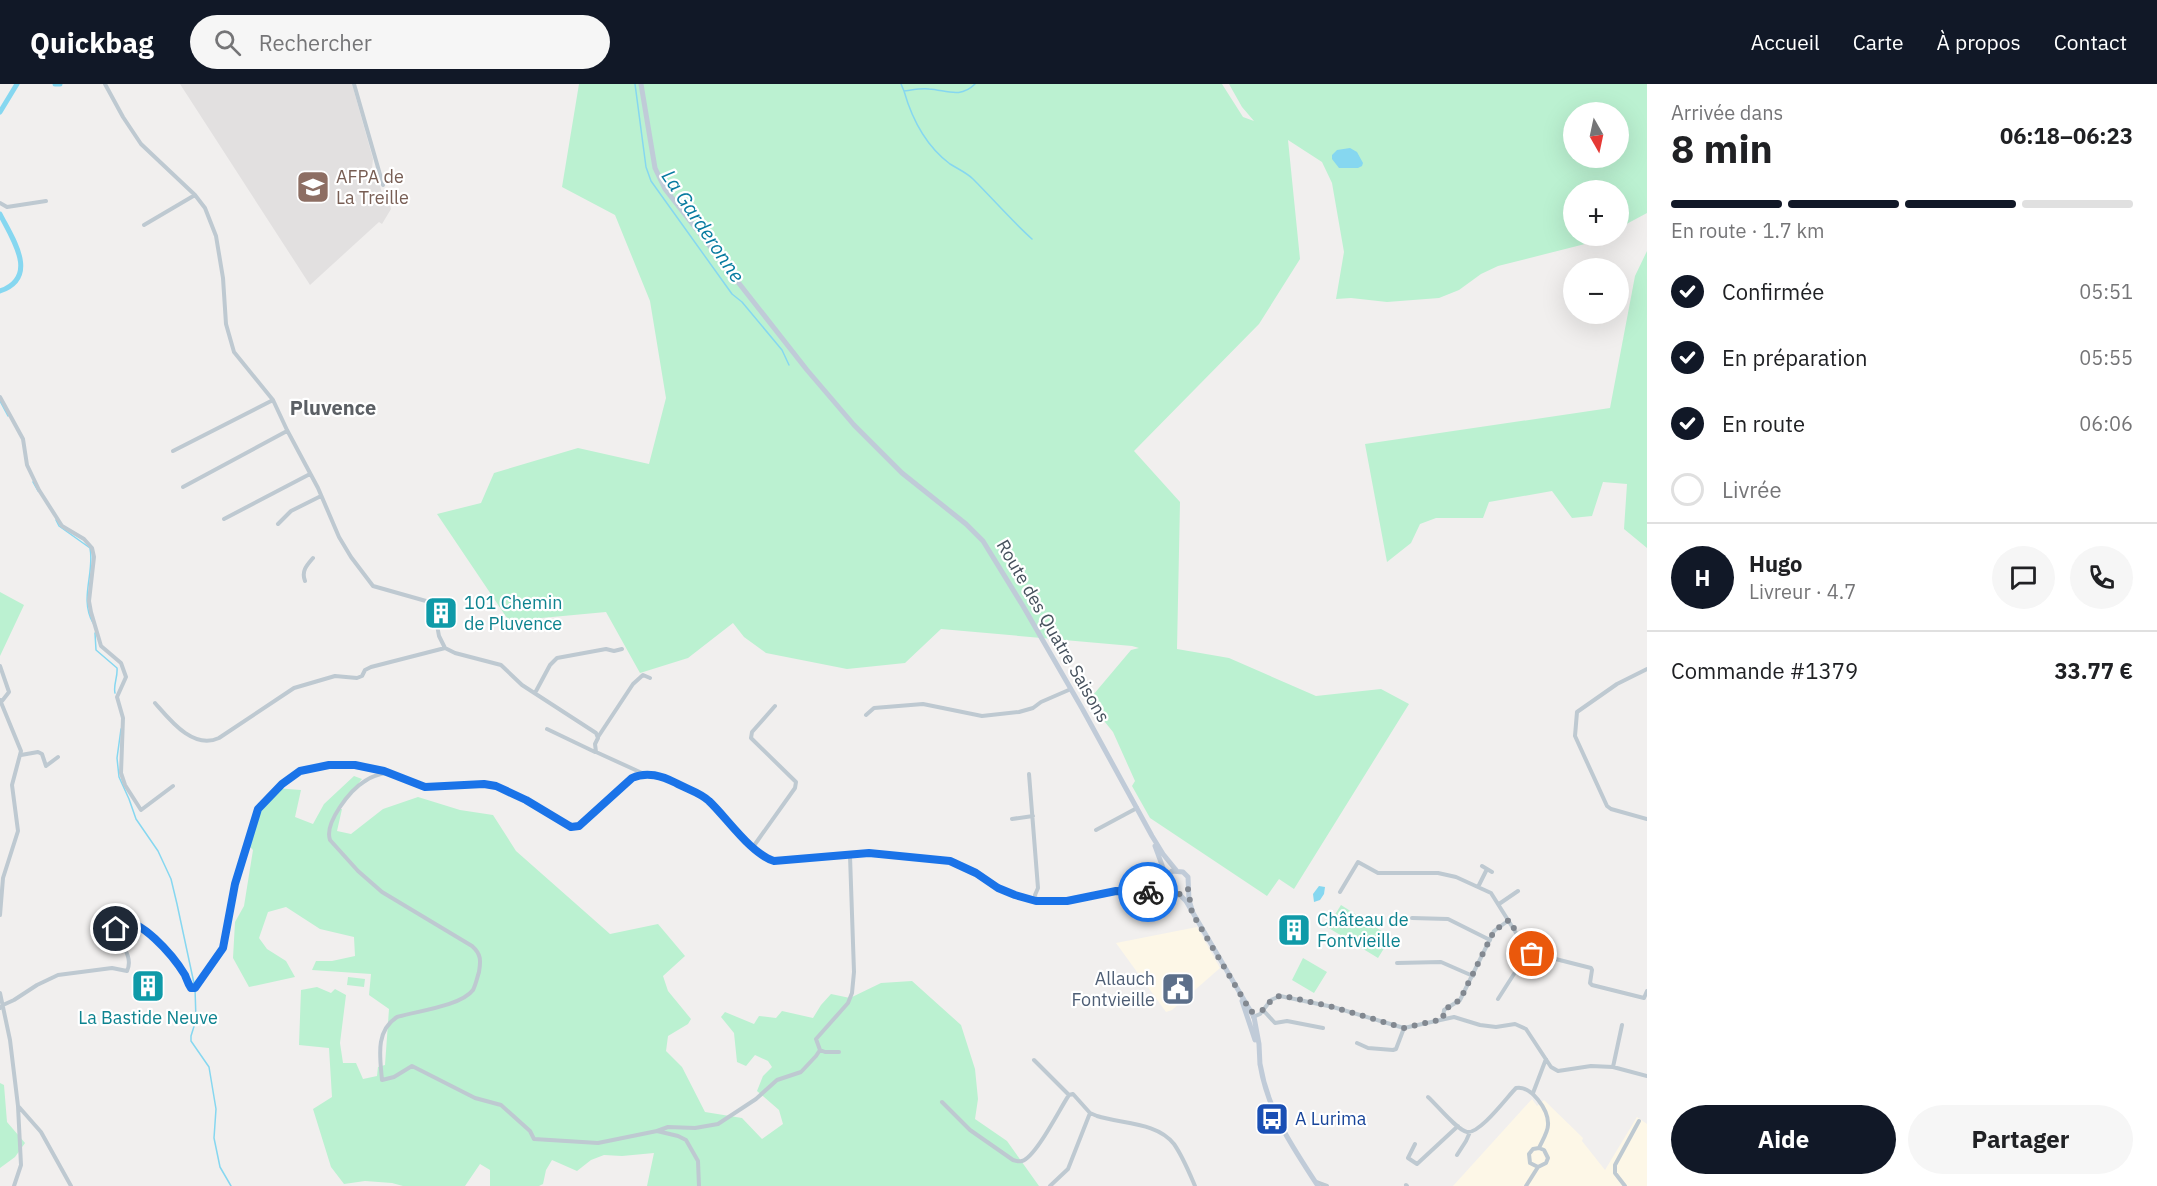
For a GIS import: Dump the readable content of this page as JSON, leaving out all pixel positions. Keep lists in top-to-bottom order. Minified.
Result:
{"streets":{"main road":["Route des Quatre Saisons"]},"districts":["Pluvence"],"water":["La Garderonne"],"places":{"school or university":["AFPA de La Treille"],"building":["101 Chemin de Pluvence","Château de Fontvieille","La Bastide Neuve"],"public building":["Allauch Fontvieille"],"bus stop":["A Lurima"]},"north":"bottom","page":{"header":"Quickbag","search":"Rechercher","nav":["Accueil","Carte","À propos","Contact"],"heading":["8 min","Arrivée dans","06:18–06:23"],"panel":["Hugo","Livreur · 4.7","Commande #1379","33.77 €"],"map_buttons":["+","−"],"bar":"En route · 1.7 km","list":[["Confirmée","05:51"],["En préparation","05:55"],["En route","06:06"],"Livrée"],"round":"H","buttons":["Aide","Partager"]}}
